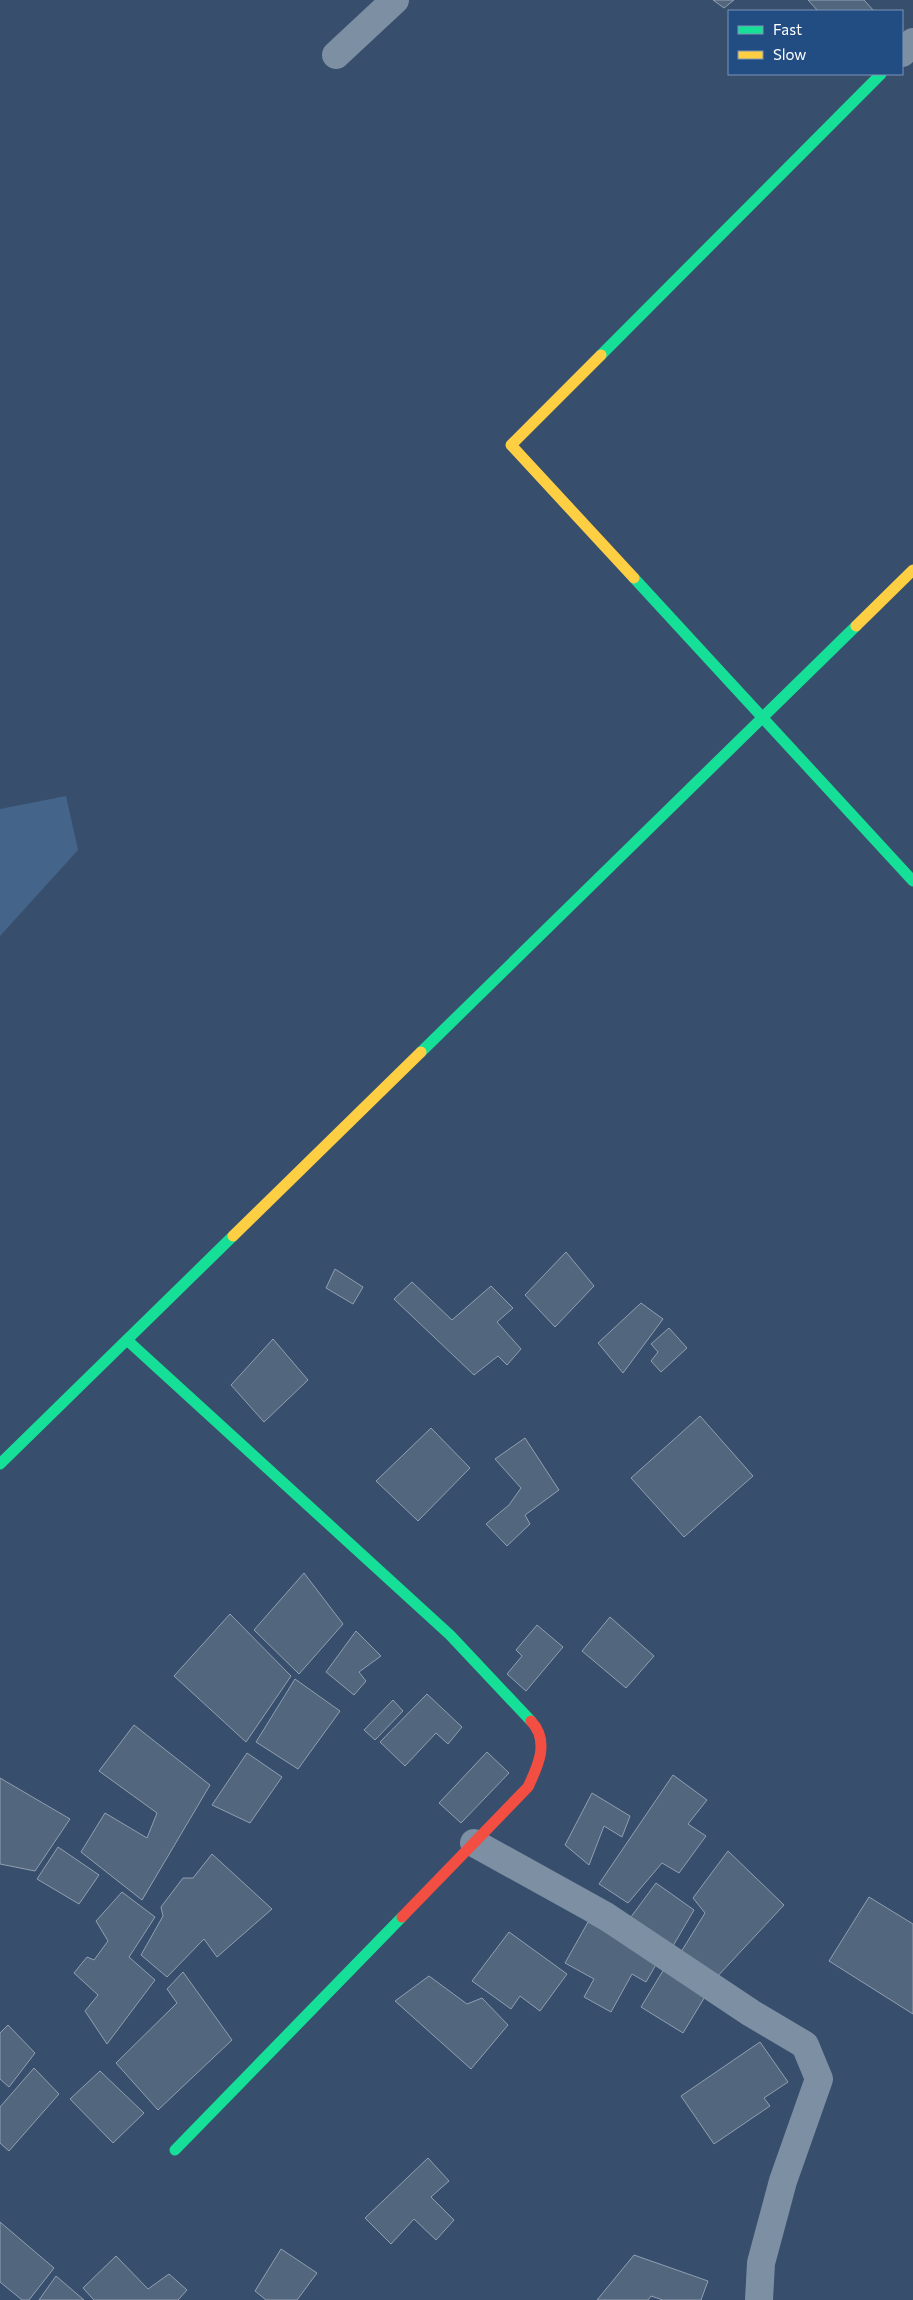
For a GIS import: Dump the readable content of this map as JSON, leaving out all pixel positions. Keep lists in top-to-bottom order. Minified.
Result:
{"legend":["Fast","Slow"]}
